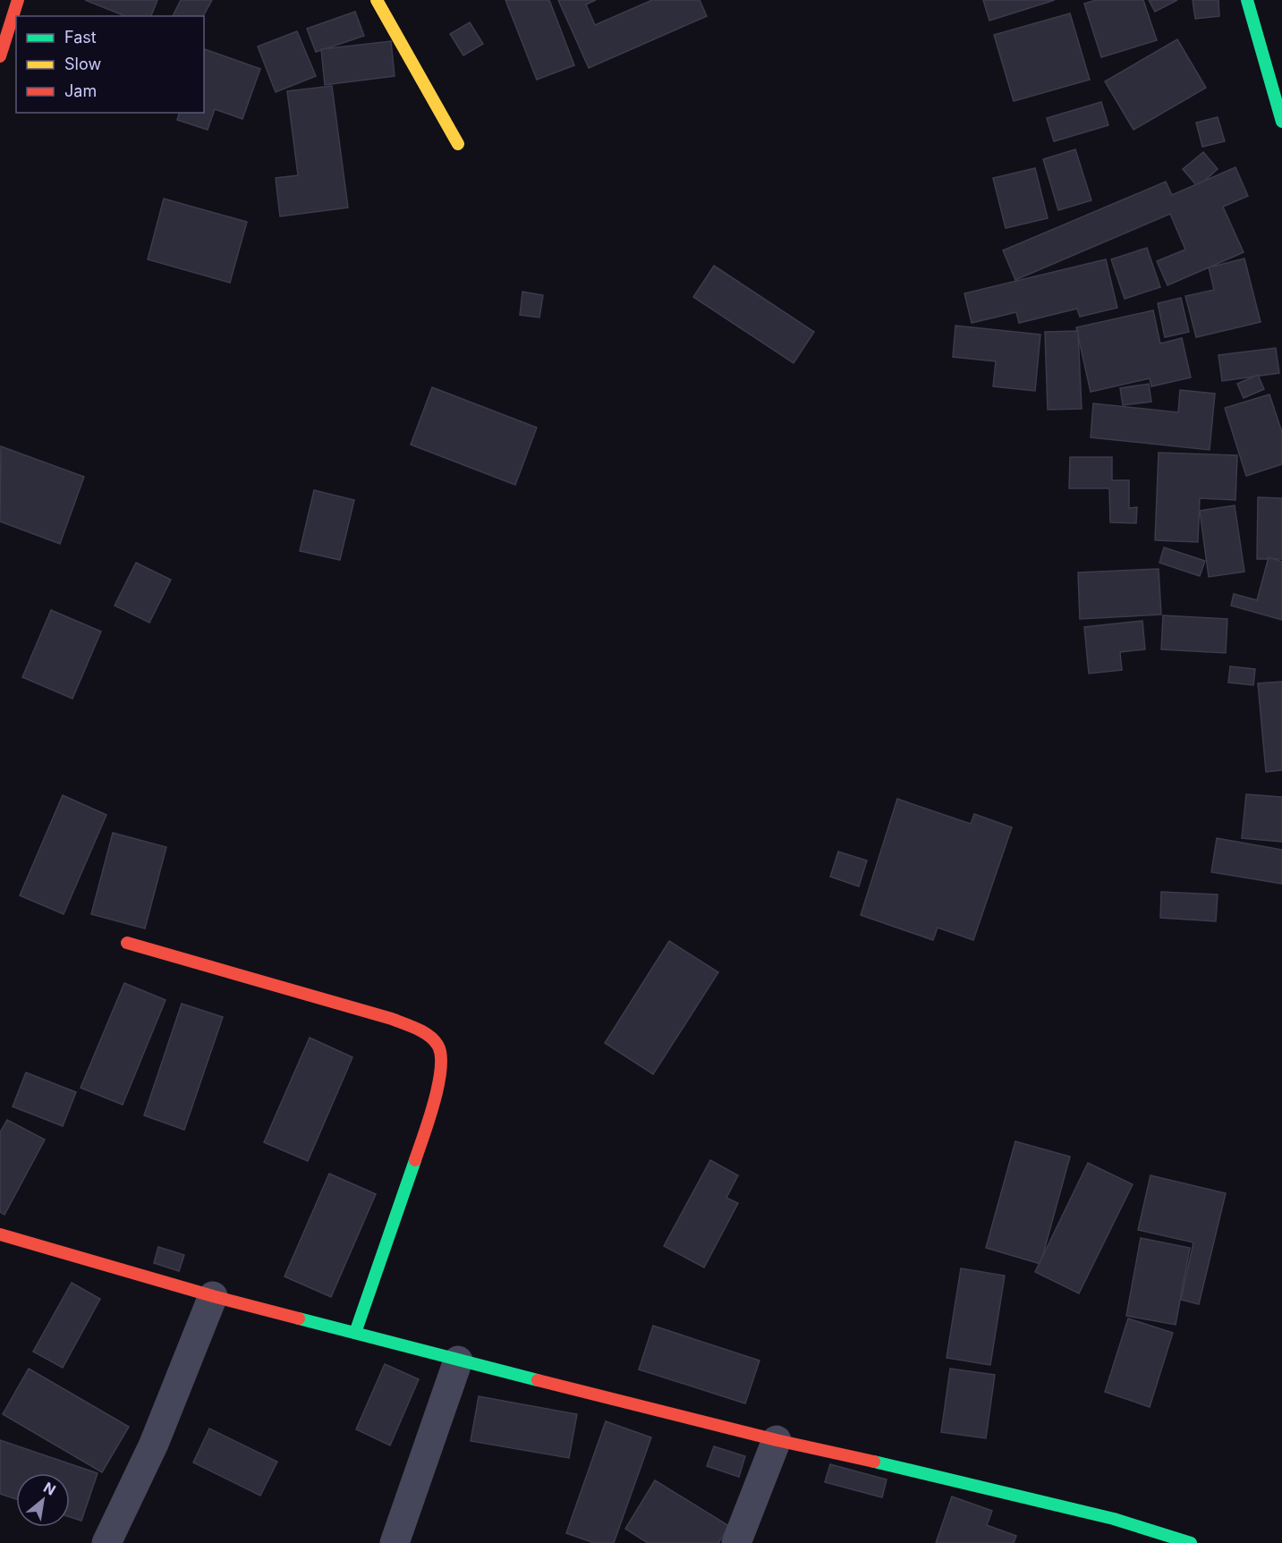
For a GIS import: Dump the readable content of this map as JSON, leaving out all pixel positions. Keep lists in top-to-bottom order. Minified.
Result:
{"legend":["Fast","Slow","Jam"],"north":"top right"}
